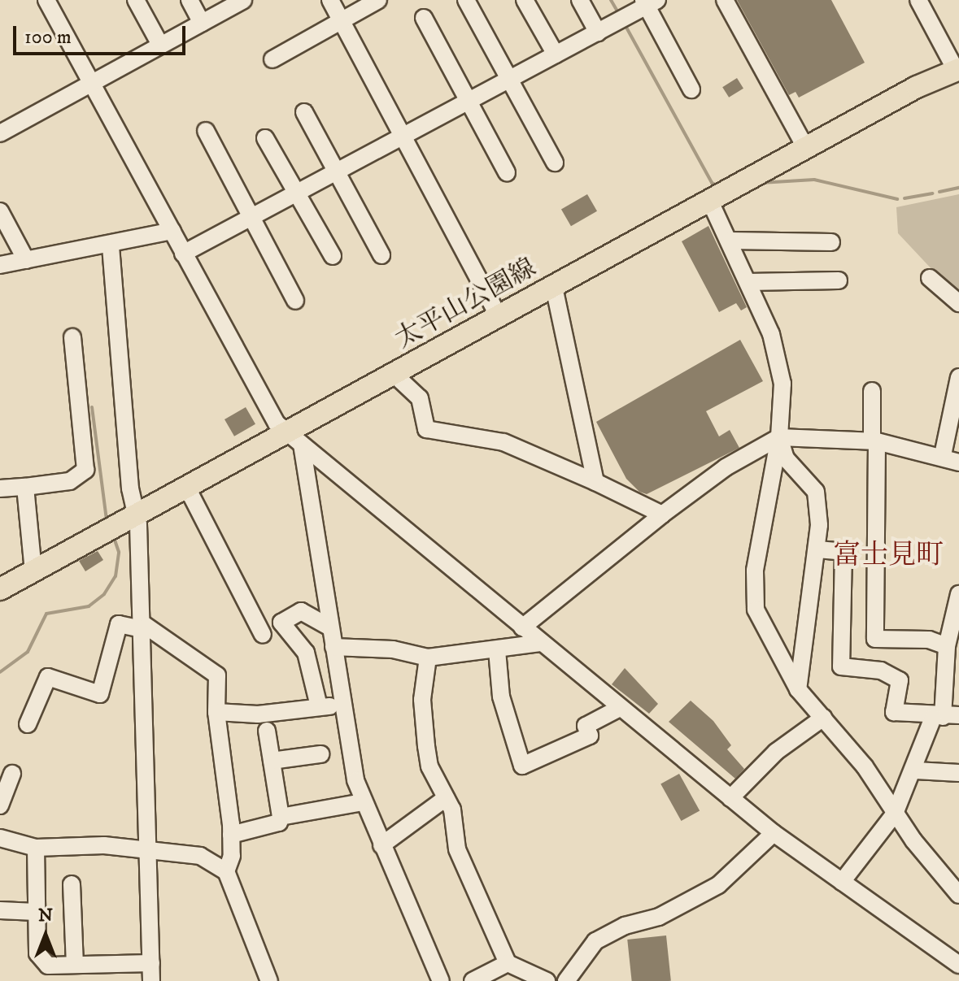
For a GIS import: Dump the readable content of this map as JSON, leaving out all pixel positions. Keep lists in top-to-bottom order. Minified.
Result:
{"streets":{"main road":["太平山公園線"]},"districts":["富士見町"],"scale_bar":"100 m","north":"top"}
